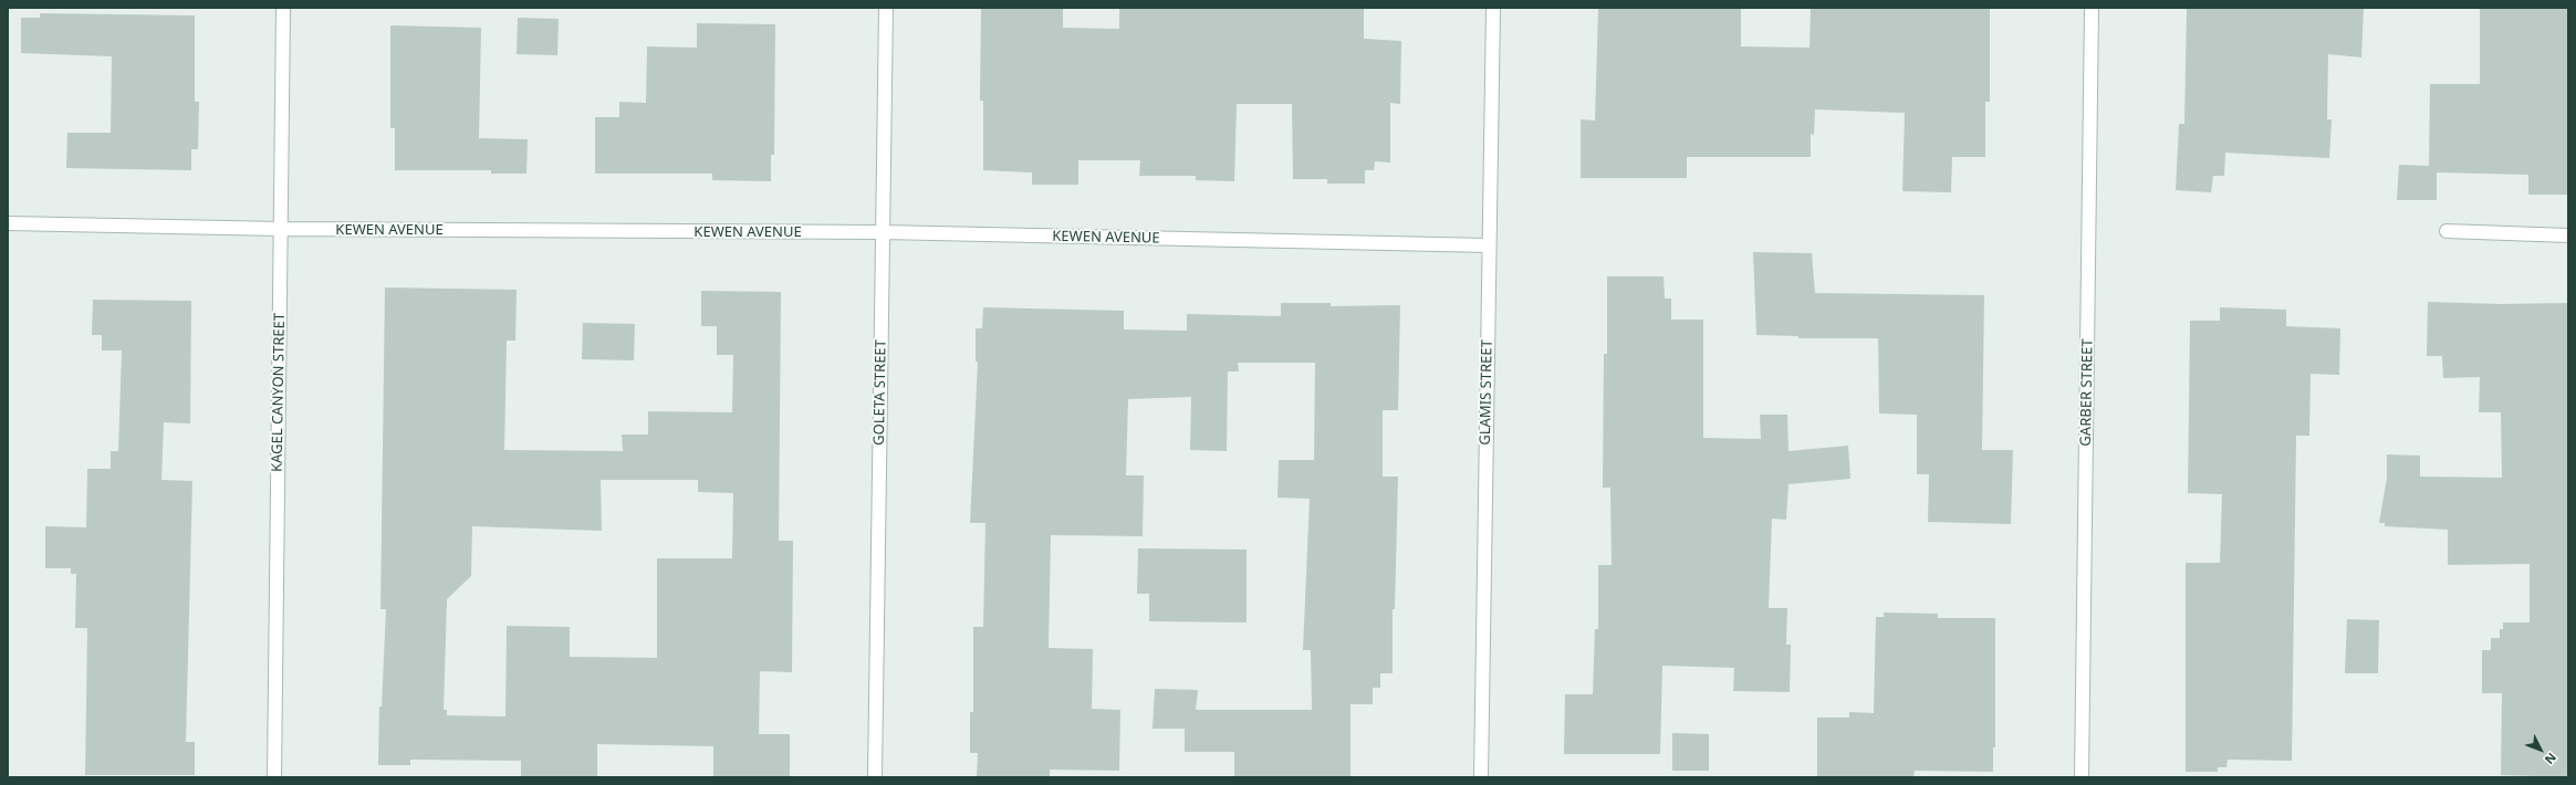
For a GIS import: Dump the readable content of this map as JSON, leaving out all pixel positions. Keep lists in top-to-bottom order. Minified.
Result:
{"streets":{"street":["KEWEN AVENUE","KAGEL CANYON STREET","GOLETA STREET","GLAMIS STREET","GARBER STREET"]},"crossings":[["KEWEN AVENUE","KAGEL CANYON STREET"],["KEWEN AVENUE","GOLETA STREET"],["KEWEN AVENUE","GLAMIS STREET"]],"north":"bottom right"}
